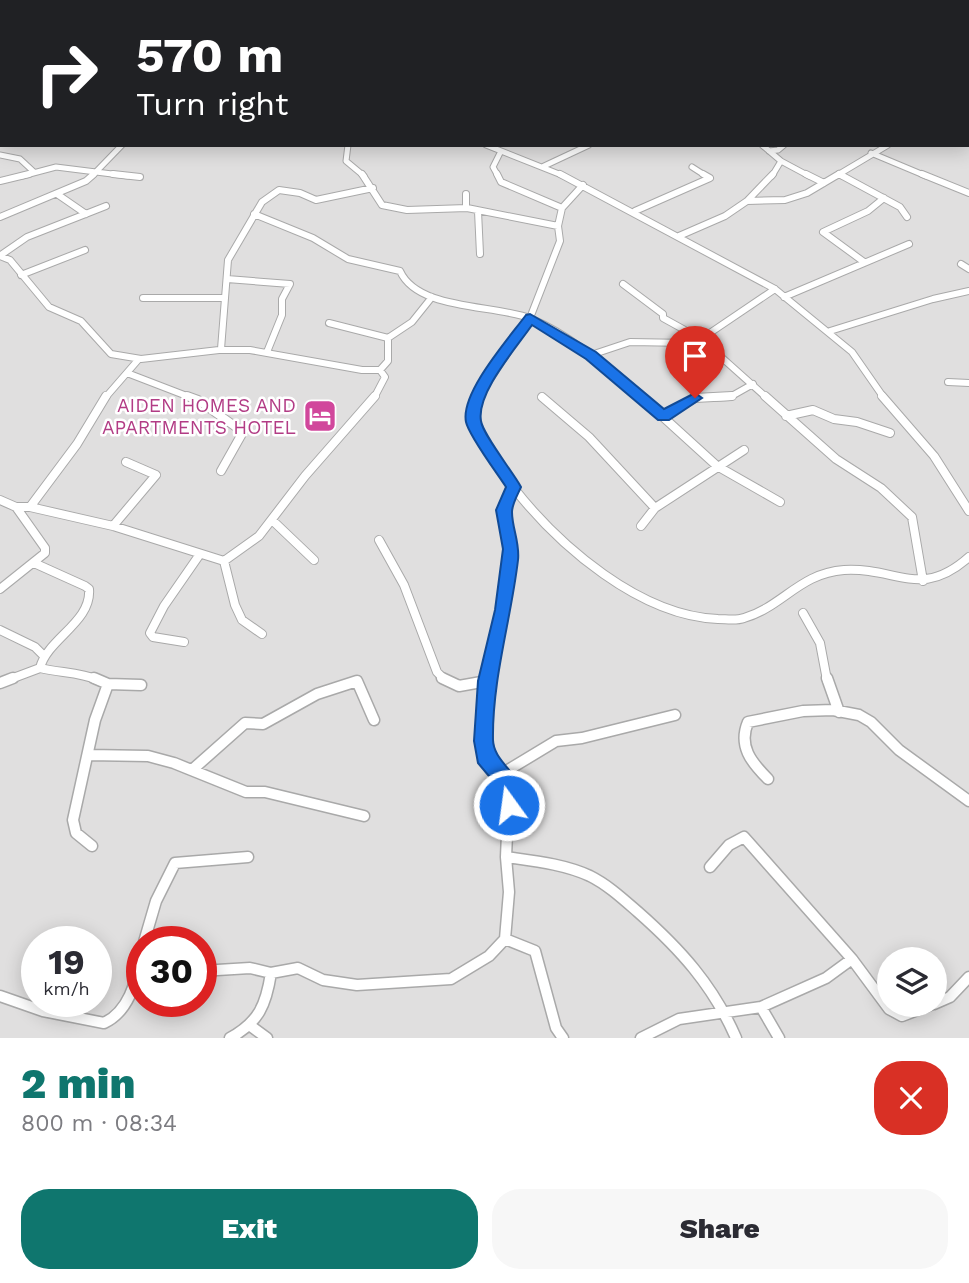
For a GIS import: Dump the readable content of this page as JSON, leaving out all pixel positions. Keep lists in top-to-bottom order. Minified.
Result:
{"places":{"hotel":["AIDEN HOMES AND APARTMENTS HOTEL"]},"page":{"turn":["570 m","Turn right"],"speed":"19 km/h","limit":"30","heading":["2 min","800 m · 08:34"],"buttons":["Exit","Share"]}}
